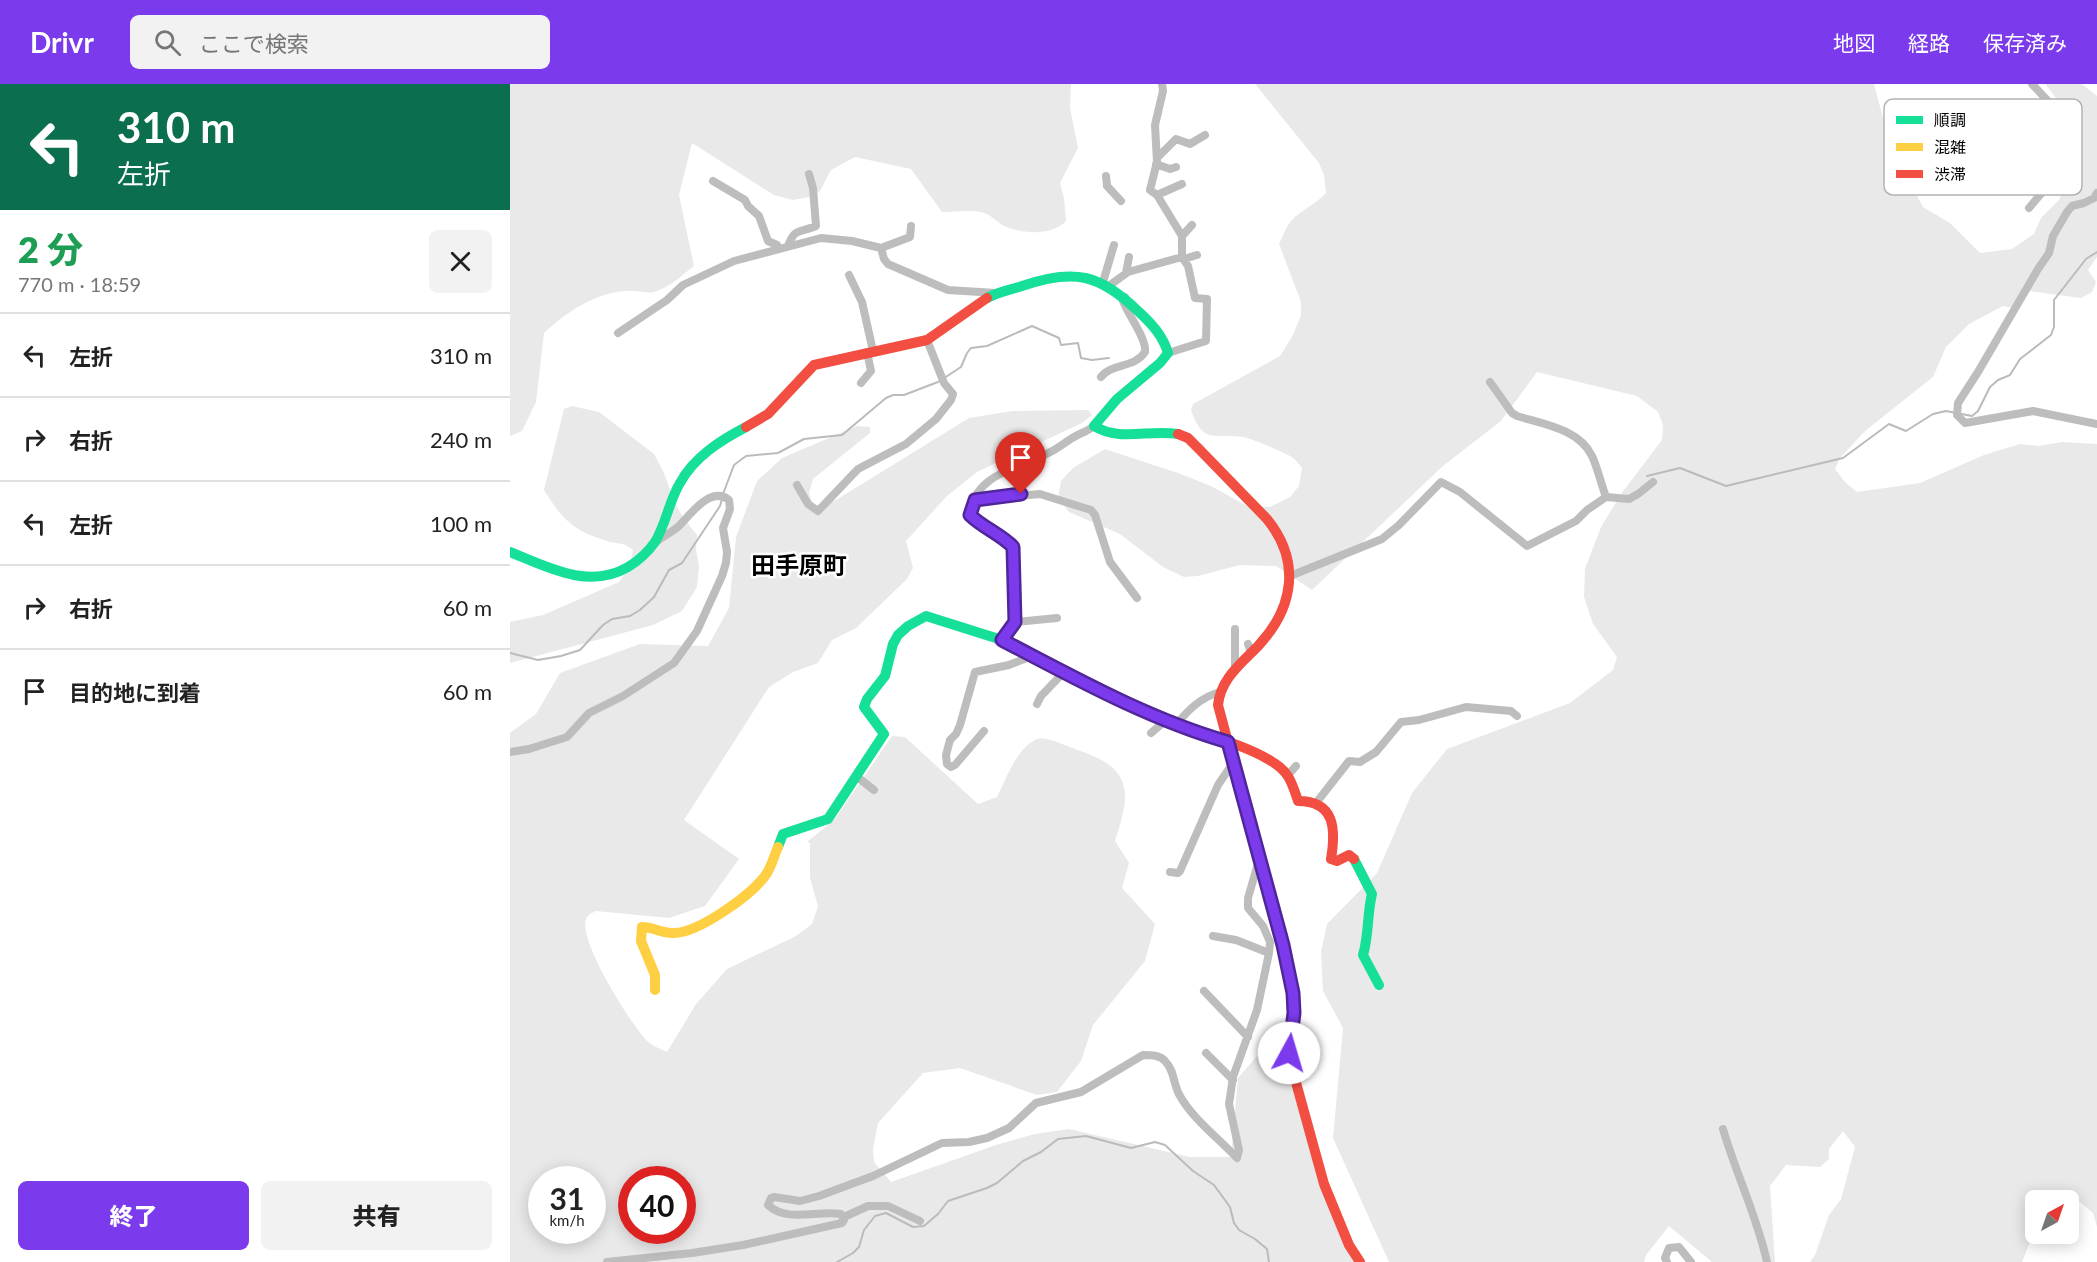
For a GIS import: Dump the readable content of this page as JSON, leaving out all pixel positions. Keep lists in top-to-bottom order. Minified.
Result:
{"districts":["田手原町"],"legend":["順調","混雑","渋滞"],"north":"top right","page":{"header":"Drivr","search":"ここで検索","nav":["地図","経路","保存済み"],"turn":["310 m","左折"],"heading":["2 分","770 m · 18:59"],"list":[{"name":"左折","value":"310 m"},{"name":"右折","value":"240 m"},{"name":"左折","value":"100 m"},{"name":"右折","value":"60 m"},{"name":"目的地に到着","value":"60 m"}],"speed":"31 km/h","limit":"40","buttons":["終了","共有"]}}
